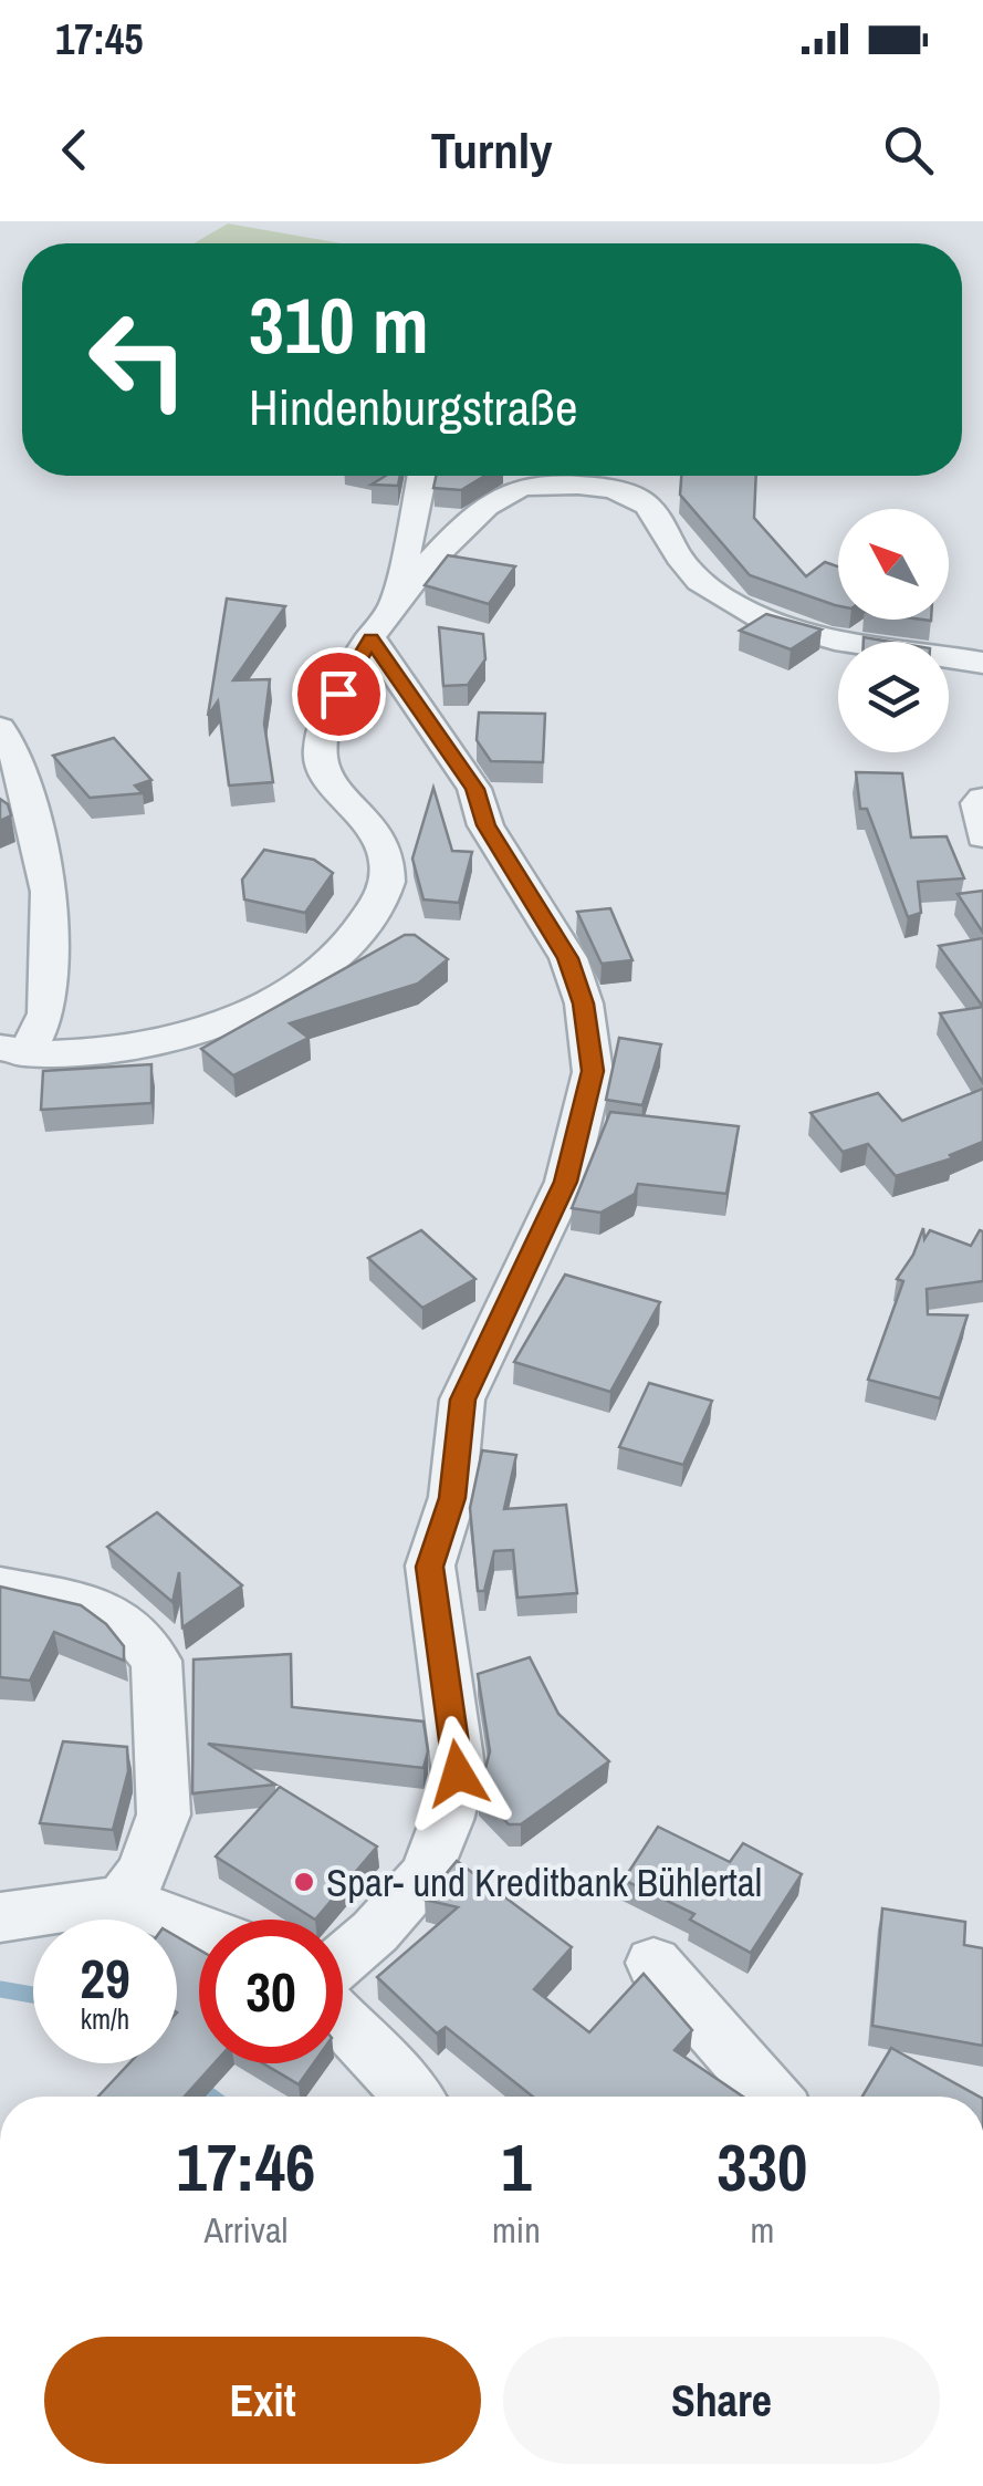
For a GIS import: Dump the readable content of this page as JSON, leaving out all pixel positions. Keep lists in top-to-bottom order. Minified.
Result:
{"places":["Spar- und Kreditbank Bühlertal"],"north":"top left","page":{"status":"17:45","header":"Turnly","turn":["310 m","Hindenburgstraße"],"speed":"29 km/h","limit":"30","eta":["17:46","Arrival","1","min","330","m"],"buttons":["Exit","Share"]}}
